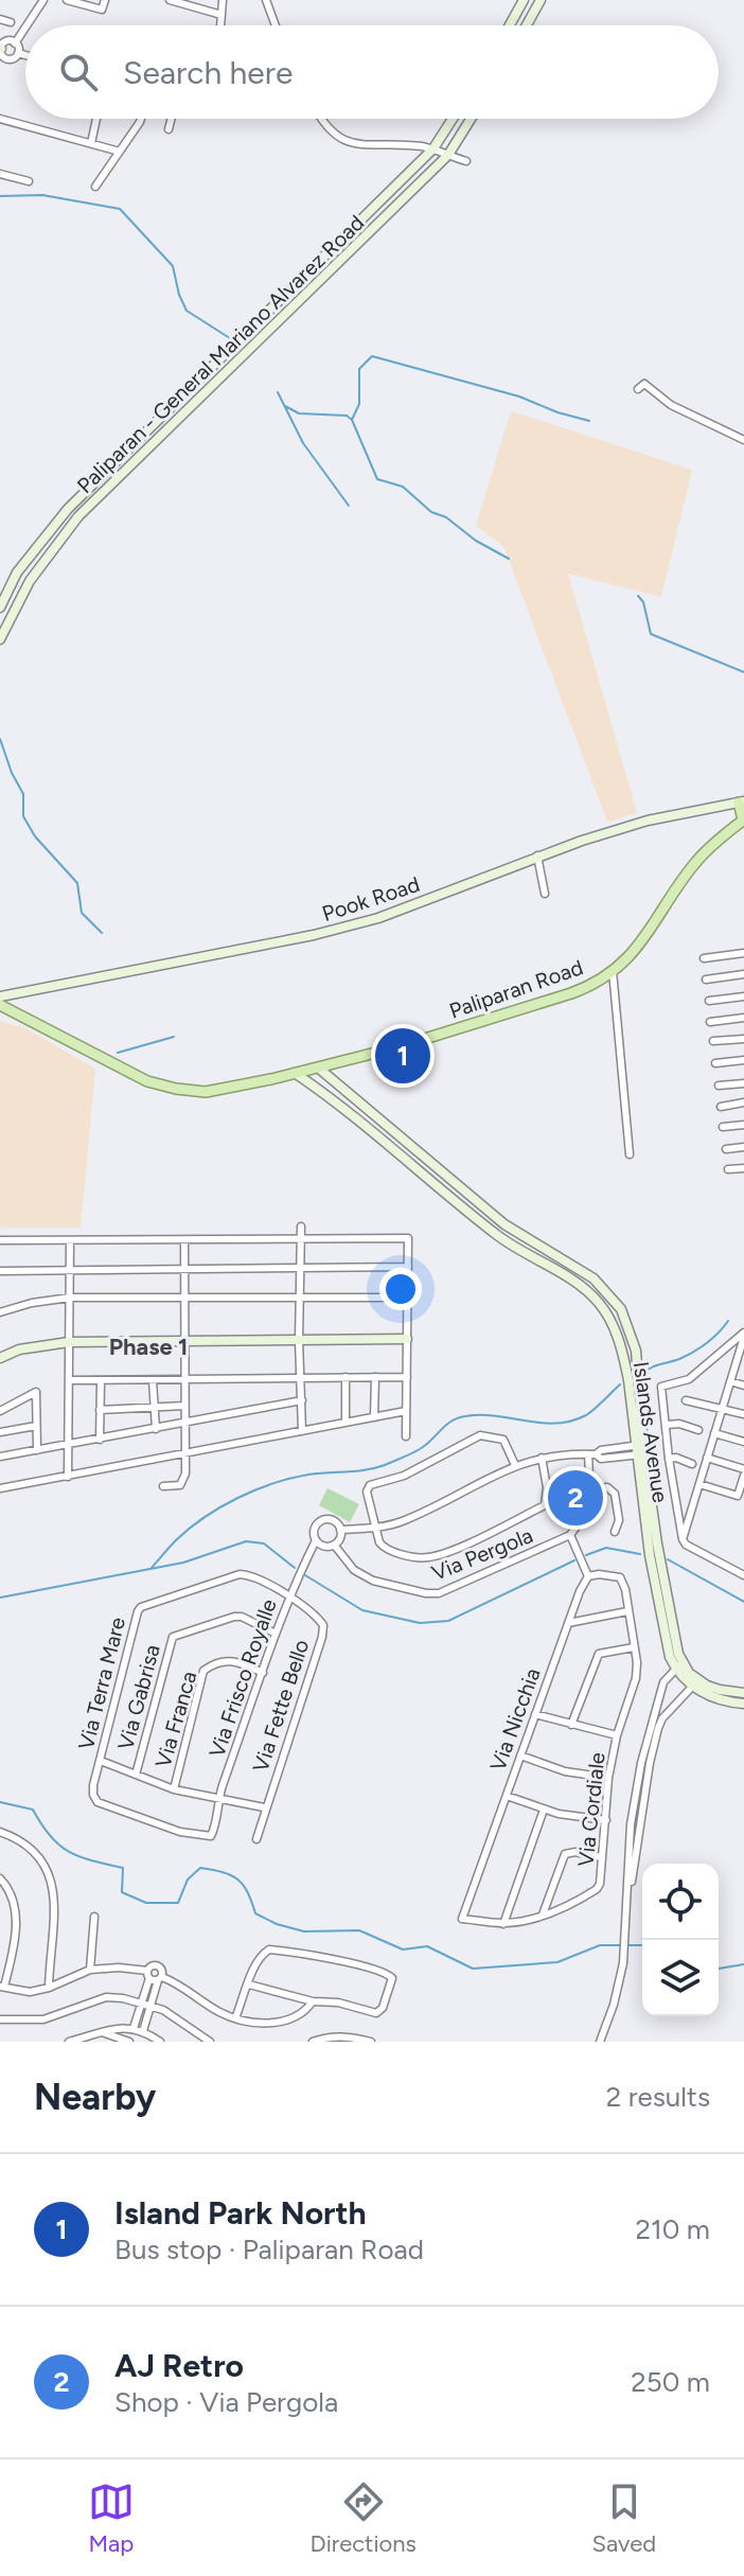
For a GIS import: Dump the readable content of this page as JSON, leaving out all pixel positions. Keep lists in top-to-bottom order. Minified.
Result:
{"streets":{"main road":["Paliparan Road"],"street":["Paliparan - General Mariano Alvarez Road","Pook Road","Islands Avenue","Via Pergola","Via Frisco Royalle","Via Terra Mare","Via Gabrisa","Via Fette Bello","Via Franca","Via Nicchia","Via Cordiale"]},"crossings":[["Paliparan Road","Islands Avenue"],["Via Pergola","Via Frisco Royalle"],["Via Frisco Royalle","Via Terra Mare"],["Via Frisco Royalle","Via Gabrisa"],["Via Frisco Royalle","Via Fette Bello"],["Via Frisco Royalle","Via Franca"],["Via Terra Mare","Via Fette Bello"],["Via Nicchia","Via Cordiale"]],"districts":["Phase 1"],"page":{"search":"Search here","pins":["1","2"],"heading":["Nearby","2 results"],"list":[{"mark":"1","name":"Island Park North","note":"Bus stop · Paliparan Road","value":"210 m"},{"mark":"2","name":"AJ Retro","note":"Shop · Via Pergola","value":"250 m"}],"nav":["Map","Directions","Saved"]}}
